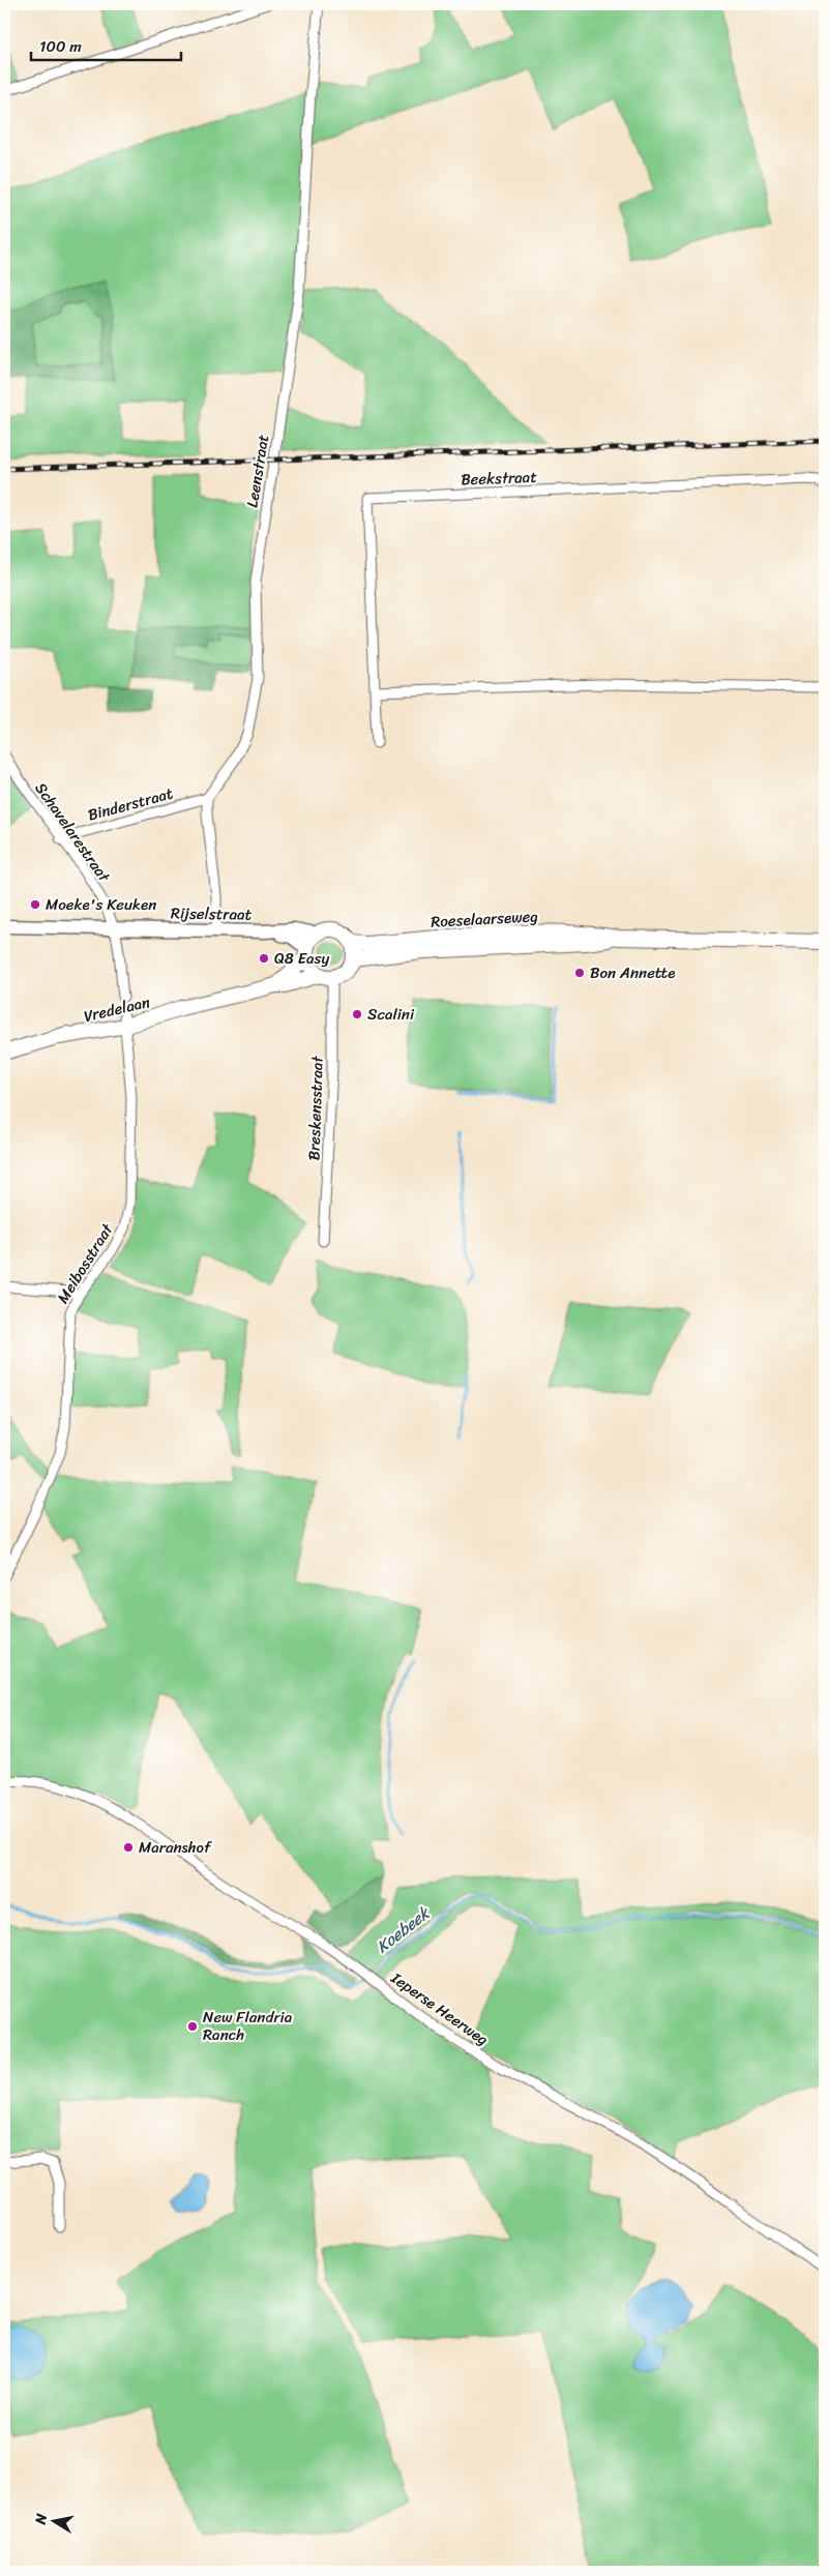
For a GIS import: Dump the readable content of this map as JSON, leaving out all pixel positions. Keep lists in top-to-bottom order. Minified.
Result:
{"streets":{"main road":["Roeselaarseweg","Vredelaan"],"street":["Leenstraat","Beekstraat","Binderstraat","Schavelarestraat","Rijselstraat","Breskensstraat","Meibosstraat","Ieperse Heerweg"]},"crossings":[["Leenstraat","Binderstraat"],["Binderstraat","Schavelarestraat"],["Schavelarestraat","Rijselstraat"],["Rijselstraat","Roeselaarseweg"],["Rijselstraat","Vredelaan"],["Rijselstraat","Breskensstraat"],["Roeselaarseweg","Vredelaan"],["Roeselaarseweg","Breskensstraat"],["Vredelaan","Breskensstraat"],["Vredelaan","Meibosstraat"]],"water":["Koebeek"],"places":["Moeke's Keuken","Q8 Easy","Bon Annette","Scalini","Maranshof","New Flandria Ranch"],"scale_bar":"100 m","north":"left"}
